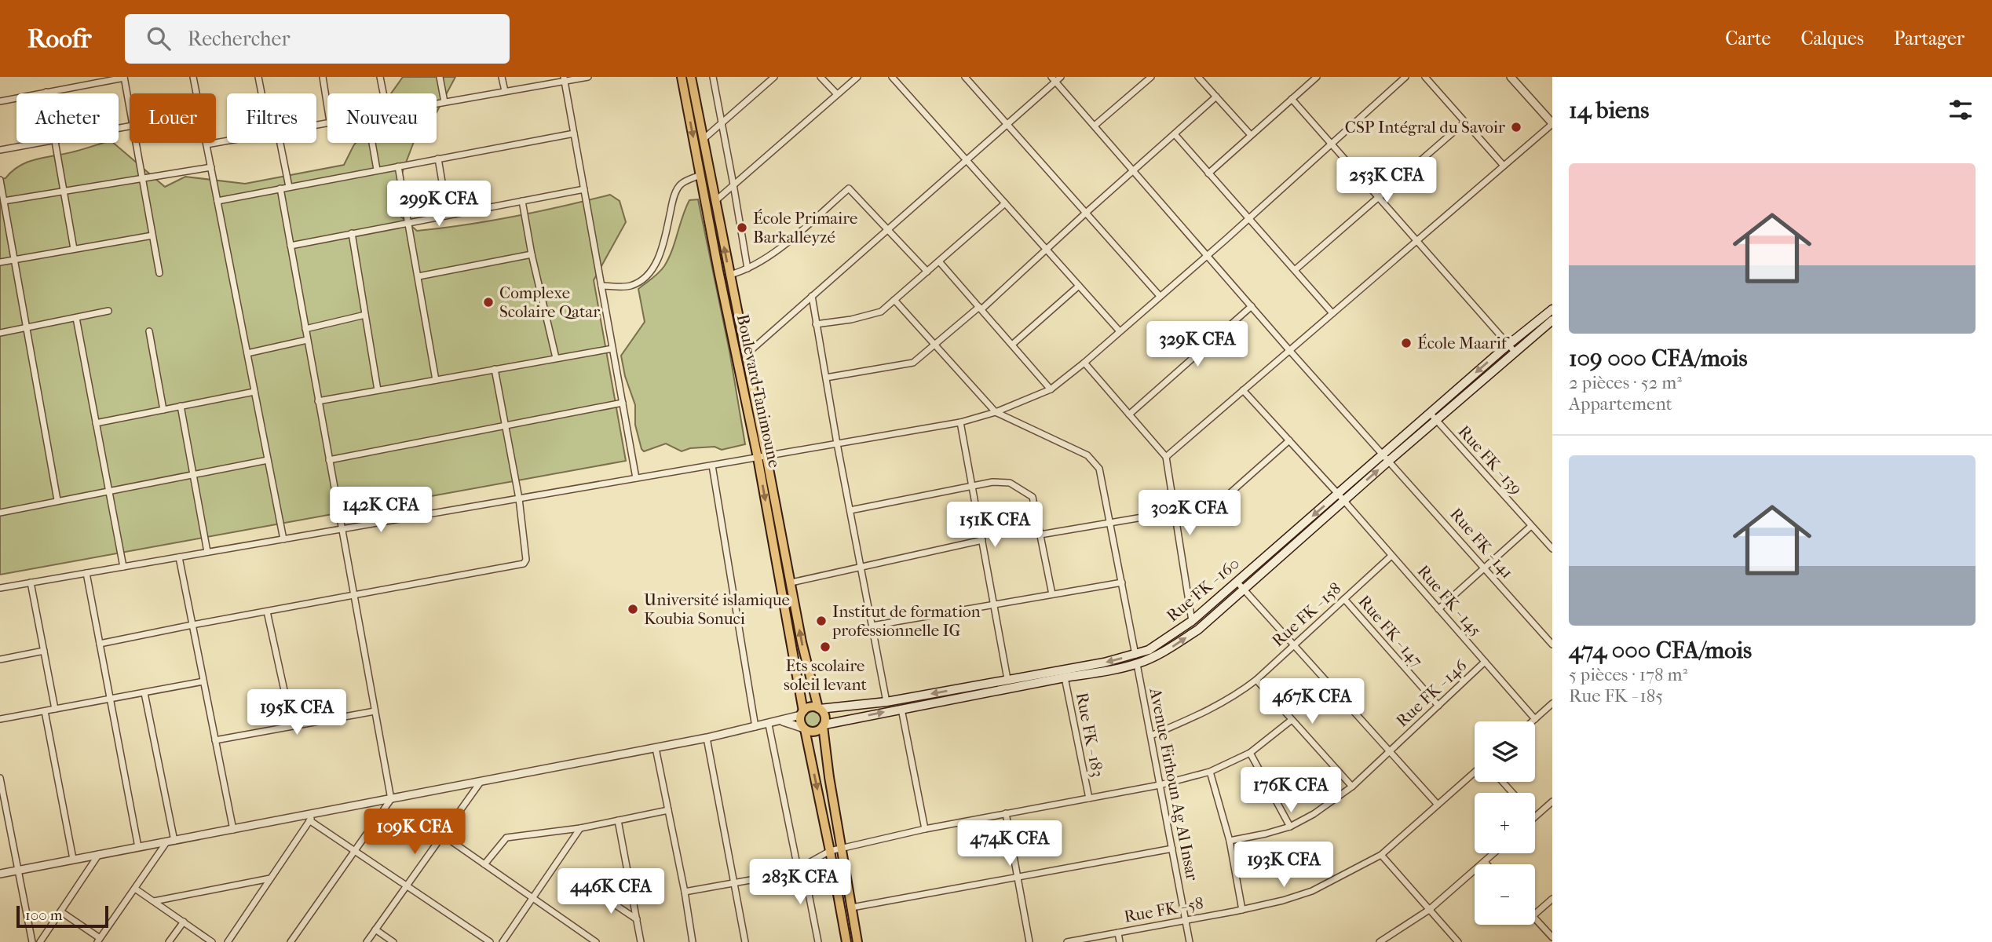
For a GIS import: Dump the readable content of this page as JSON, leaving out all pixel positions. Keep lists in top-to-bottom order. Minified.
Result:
{"streets":{"main road":["Boulevard Tanimoune","Rue FK - 160"],"street":["Rue FK - 139","Rue FK - 141","Rue FK - 145","Rue FK - 158","Rue FK - 147","Rue FK - 146","Rue FK - 183","Avenue Firhoun Ag Al Insar","Rue FK - 58"]},"crossings":[["Boulevard Tanimoune","Rue FK - 160"],["Rue FK - 139","Rue FK - 160"],["Rue FK - 141","Rue FK - 160"],["Rue FK - 160","Rue FK - 145"],["Rue FK - 160","Rue FK - 183"],["Rue FK - 160","Avenue Firhoun Ag Al Insar"],["Rue FK - 145","Rue FK - 158"],["Rue FK - 145","Rue FK - 146"],["Rue FK - 158","Rue FK - 147"],["Rue FK - 158","Avenue Firhoun Ag Al Insar"],["Rue FK - 147","Rue FK - 146"],["Avenue Firhoun Ag Al Insar","Rue FK - 58"]],"places":["CSP Intégral du Savoir","École Primaire Barkalleyzé","Complexe Scolaire Qatar","École Maarif","Université islamique Koubia Sonuci","Institut de formation professionnelle IG","Ets scolaire soleil levant"],"scale_bar":"100 m","page":{"header":"Roofr","search":"Rechercher","nav":["Carte","Calques","Partager"],"heading":"14 biens","chip":["Acheter","Louer","Filtres","Nouveau"],"list":[{"name":"109 000 CFA/mois","note":"2 pièces · 52 m² · Appartement"},{"name":"474 000 CFA/mois","note":"5 pièces · 178 m² · Rue FK - 185"}],"price":["253K CFA","299K CFA","329K CFA","142K CFA","302K CFA","151K CFA","467K CFA","195K CFA","176K CFA","109K CFA","474K CFA","193K CFA","283K CFA","446K CFA"],"map_buttons":["+","−"],"scale":"100 m"}}
